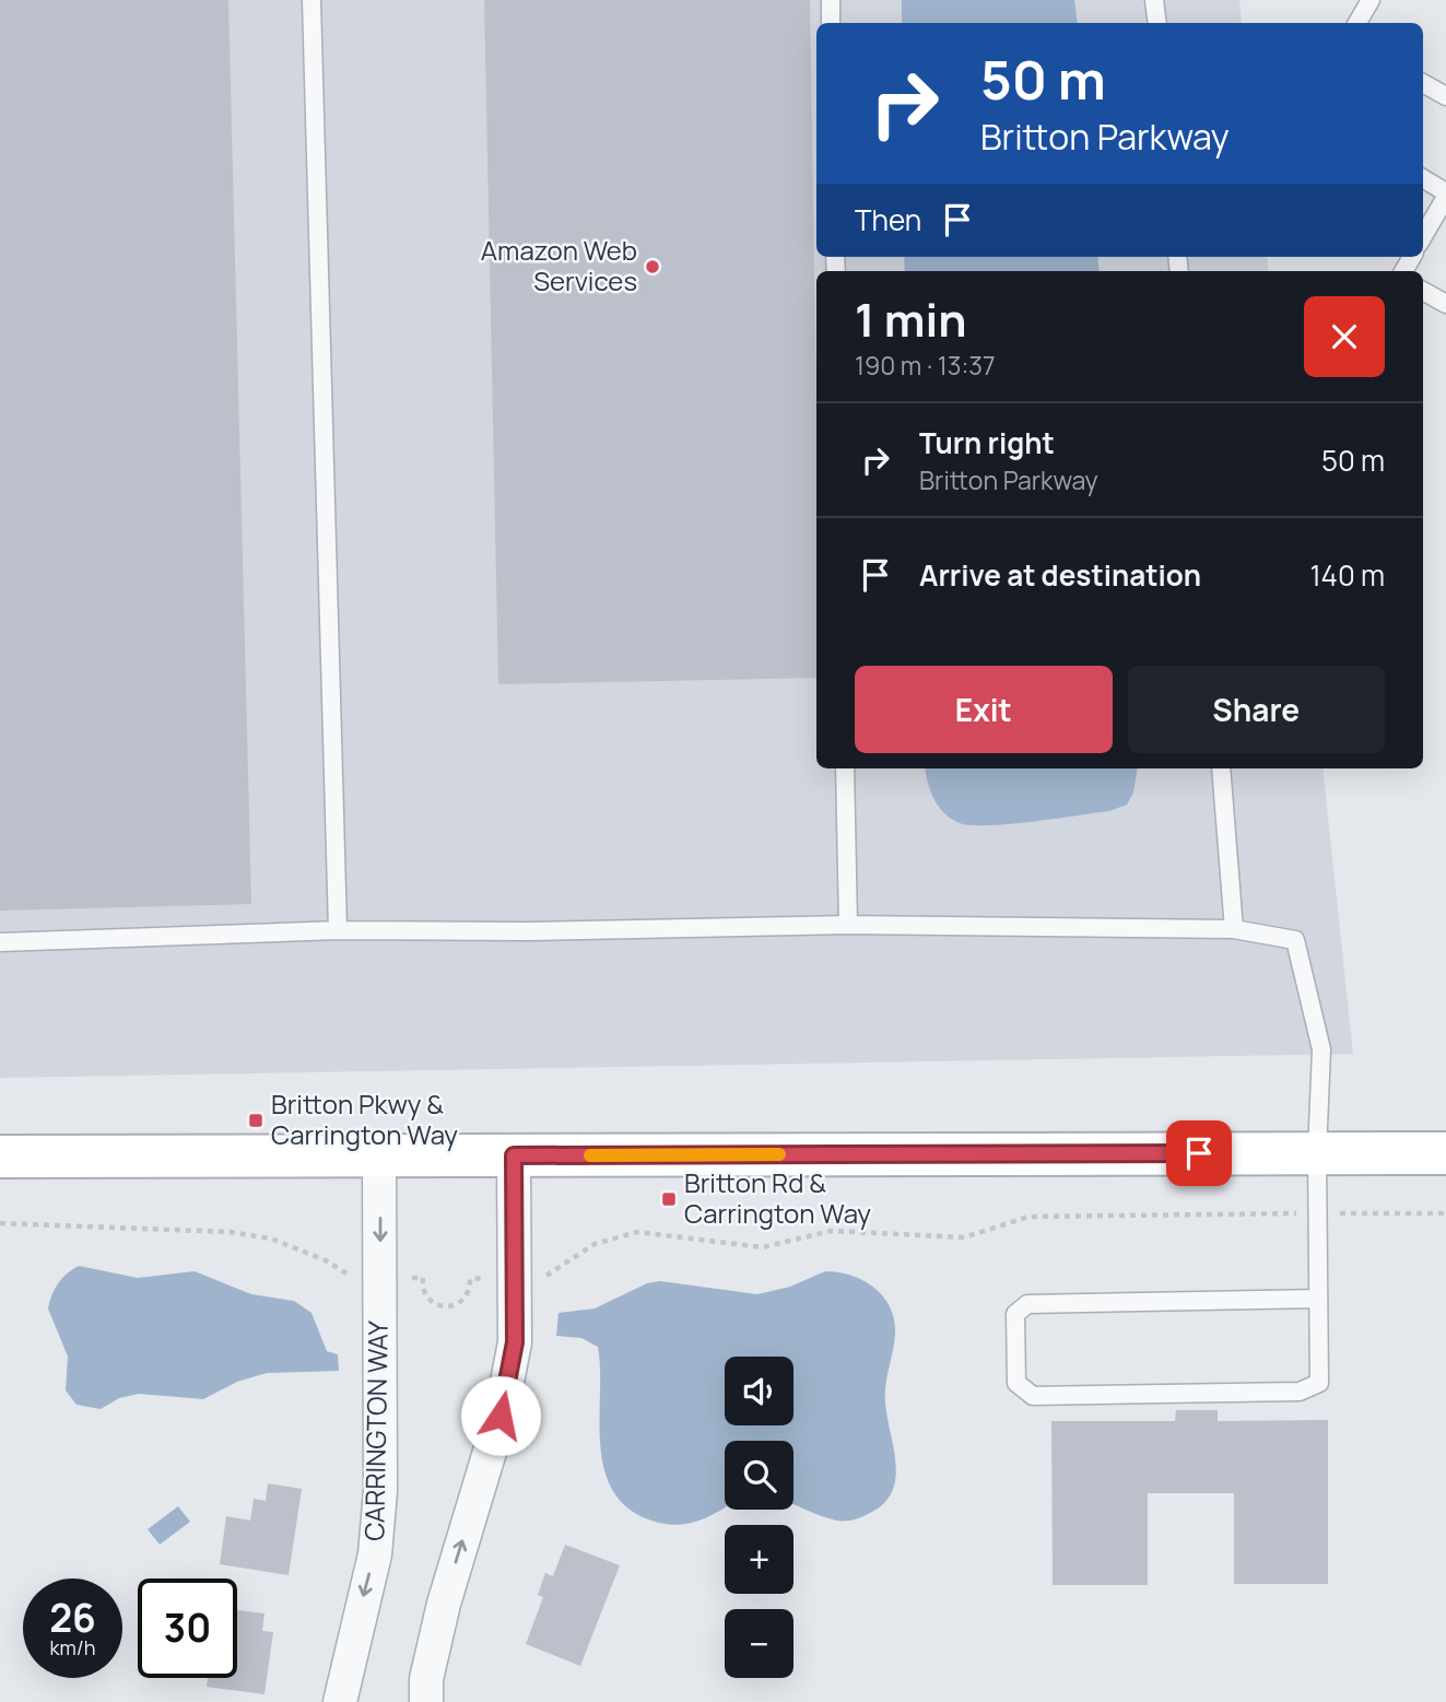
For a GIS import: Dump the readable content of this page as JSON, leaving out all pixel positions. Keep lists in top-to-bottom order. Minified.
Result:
{"streets":{"street":["CARRINGTON WAY"]},"places":{"other":["Amazon Web Services"],"transit":["Britton Pkwy & Carrington Way","Britton Rd & Carrington Way"]},"page":{"turn":["50 m","Britton Parkway"],"then":"Then","heading":["1 min","190 m · 13:37"],"list":[{"name":"Turn right","note":"Britton Parkway","value":"50 m"},{"name":"Arrive at destination","value":"140 m"}],"buttons":["Exit","Share"],"map_buttons":["+","−"],"speed":"26 km/h","limit":"30"}}
